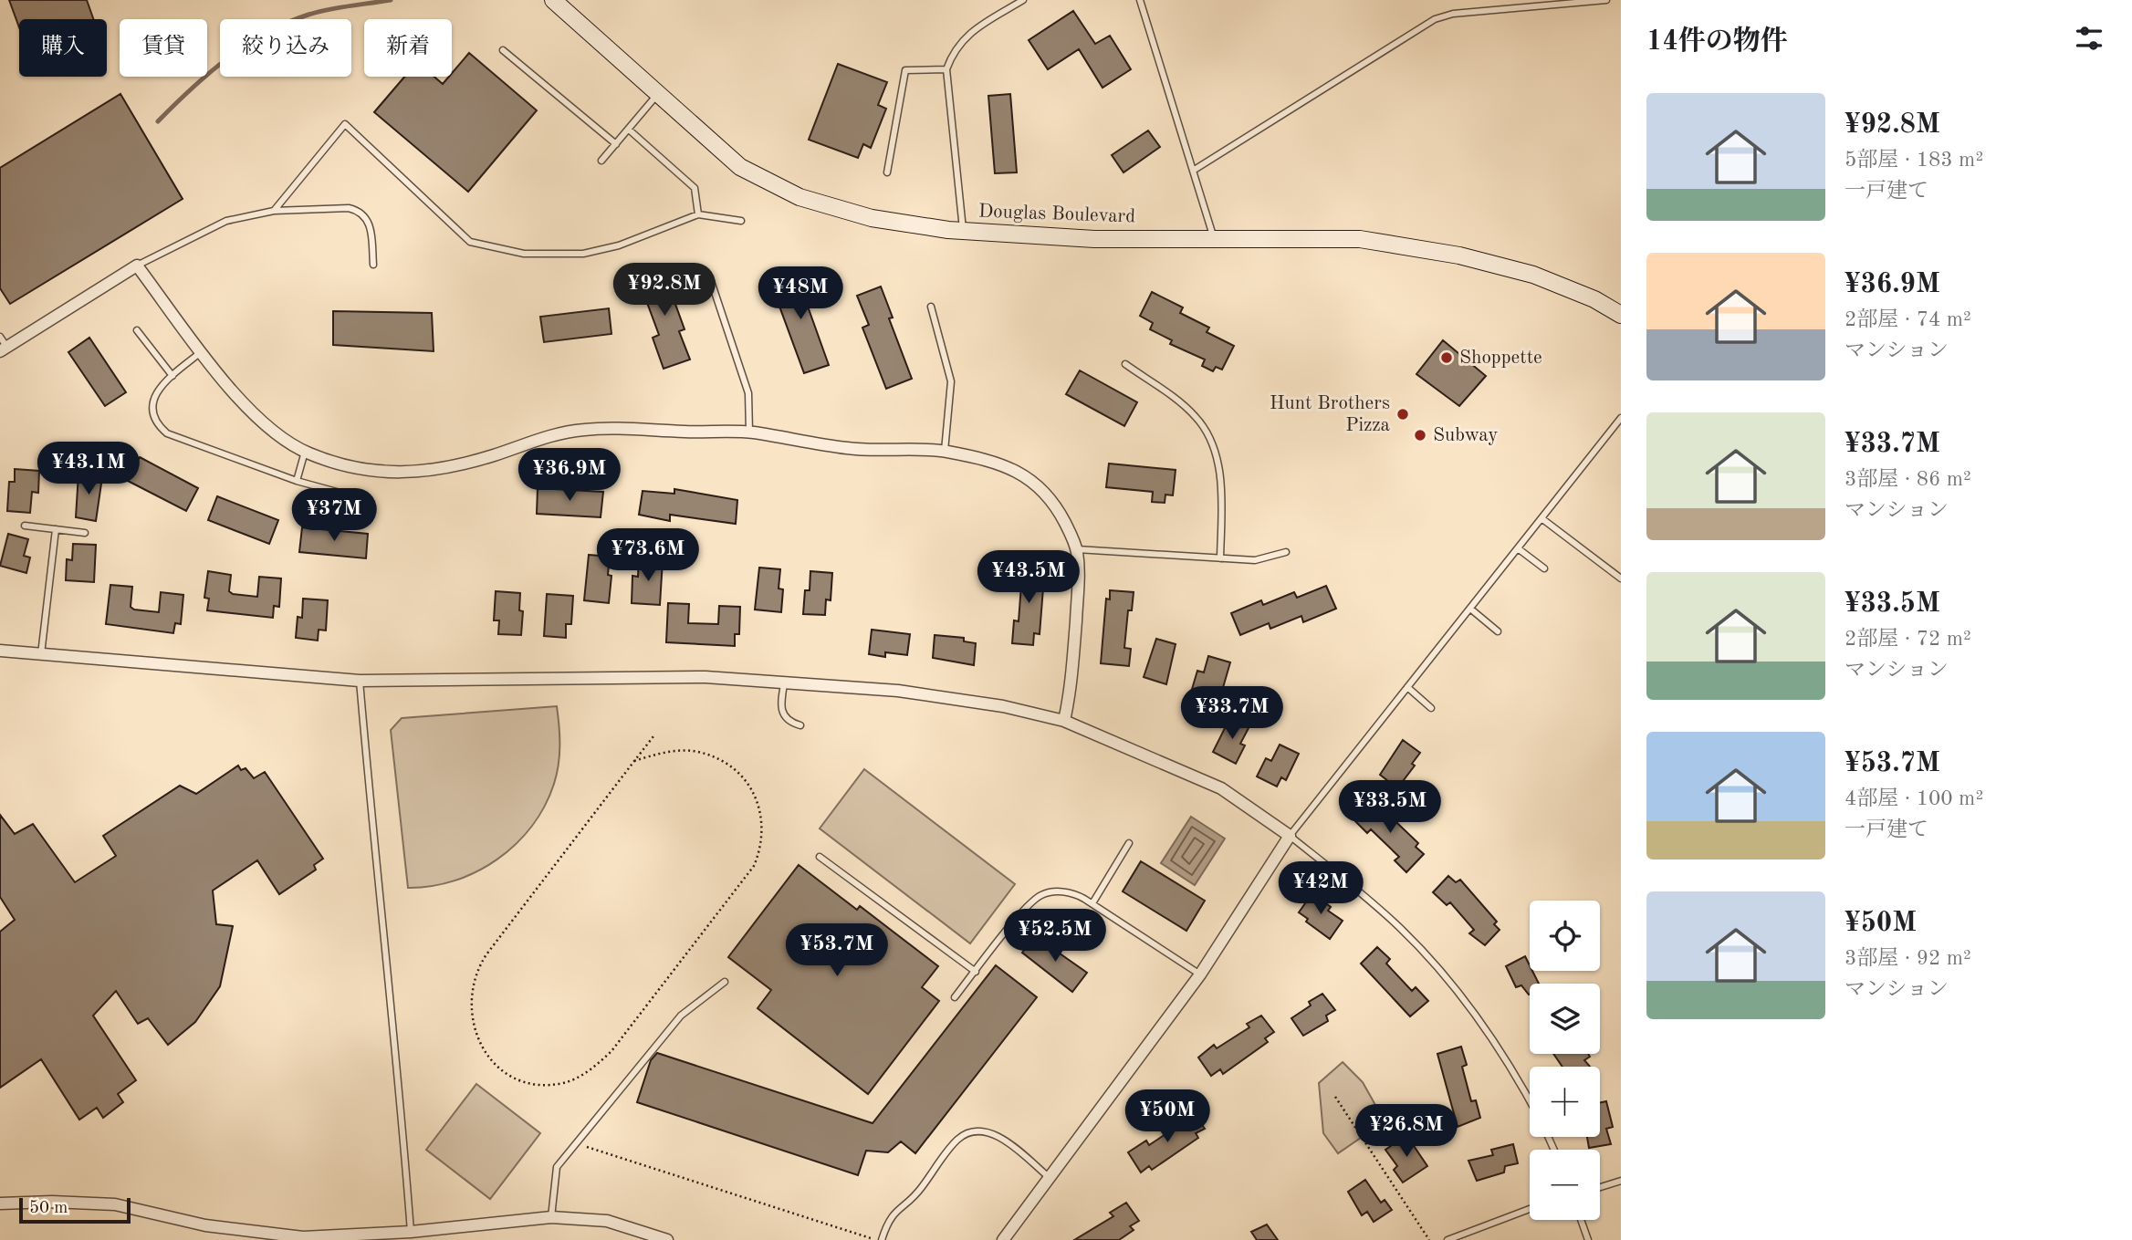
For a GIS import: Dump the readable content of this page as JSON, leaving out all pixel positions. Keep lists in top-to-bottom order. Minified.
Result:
{"streets":{"street":["Douglas Boulevard"]},"places":["Shoppette","Hunt Brothers Pizza","Subway"],"scale_bar":"50 m","page":{"heading":"14件の物件","chip":["購入","賃貸","絞り込み","新着"],"list":[{"name":"¥92.8M","note":"5部屋 · 183 m² · 一戸建て"},{"name":"¥36.9M","note":"2部屋 · 74 m² · マンション"},{"name":"¥33.7M","note":"3部屋 · 86 m² · マンション"},{"name":"¥33.5M","note":"2部屋 · 72 m² · マンション"},{"name":"¥53.7M","note":"4部屋 · 100 m² · 一戸建て"},{"name":"¥50M","note":"3部屋 · 92 m² · マンション"}],"price":["¥92.8M","¥48M","¥43.1M","¥36.9M","¥37M","¥73.6M","¥43.5M","¥33.7M","¥33.5M","¥42M","¥52.5M","¥53.7M","¥50M","¥26.8M"],"map_buttons":["+","−"],"scale":"50 m"}}
